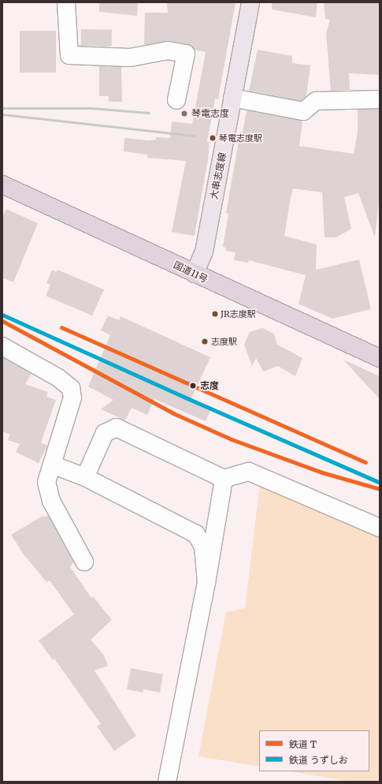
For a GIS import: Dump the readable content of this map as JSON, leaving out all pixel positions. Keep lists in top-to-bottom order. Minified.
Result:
{"streets":{"highway":["国道11号"],"main road":["大串志度線"]},"crossings":[["大串志度線","国道11号"]],"places":["琴電志度","琴電志度駅","JR志度駅","志度駅","志度"],"lines":["rail line うずしお","rail line T"],"legend":["鉄道 T","鉄道 うずしお"]}
